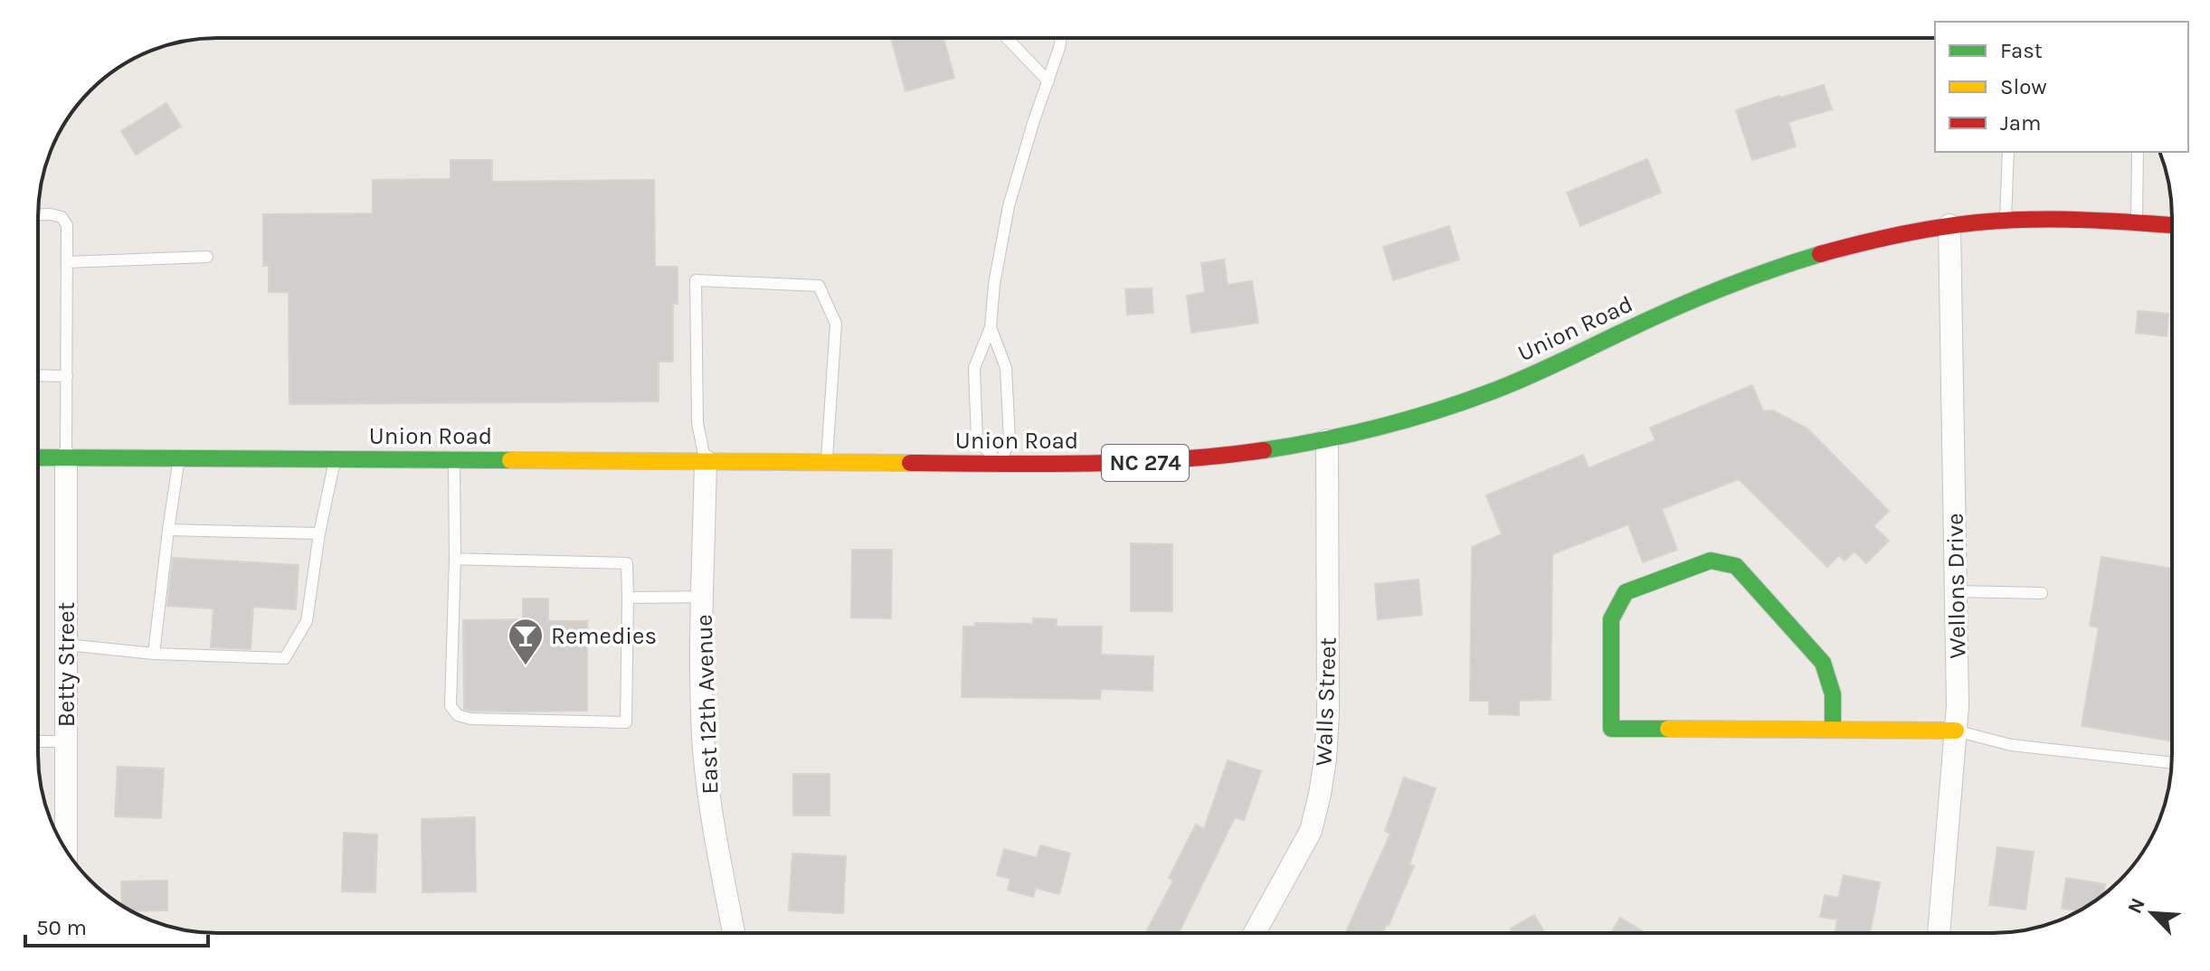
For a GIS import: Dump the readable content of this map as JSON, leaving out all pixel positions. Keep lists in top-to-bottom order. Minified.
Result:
{"streets":{"main road":["Union Road","NC 274"],"street":["Wellons Drive","Betty Street","Walls Street","East 12th Avenue"]},"crossings":[["Union Road","Wellons Drive"],["Union Road","Betty Street"],["Union Road","Walls Street"],["Union Road","East 12th Avenue"]],"places":{"bar":["Remedies"]},"legend":["Fast","Slow","Jam"],"scale_bar":"50 m","north":"top left"}
